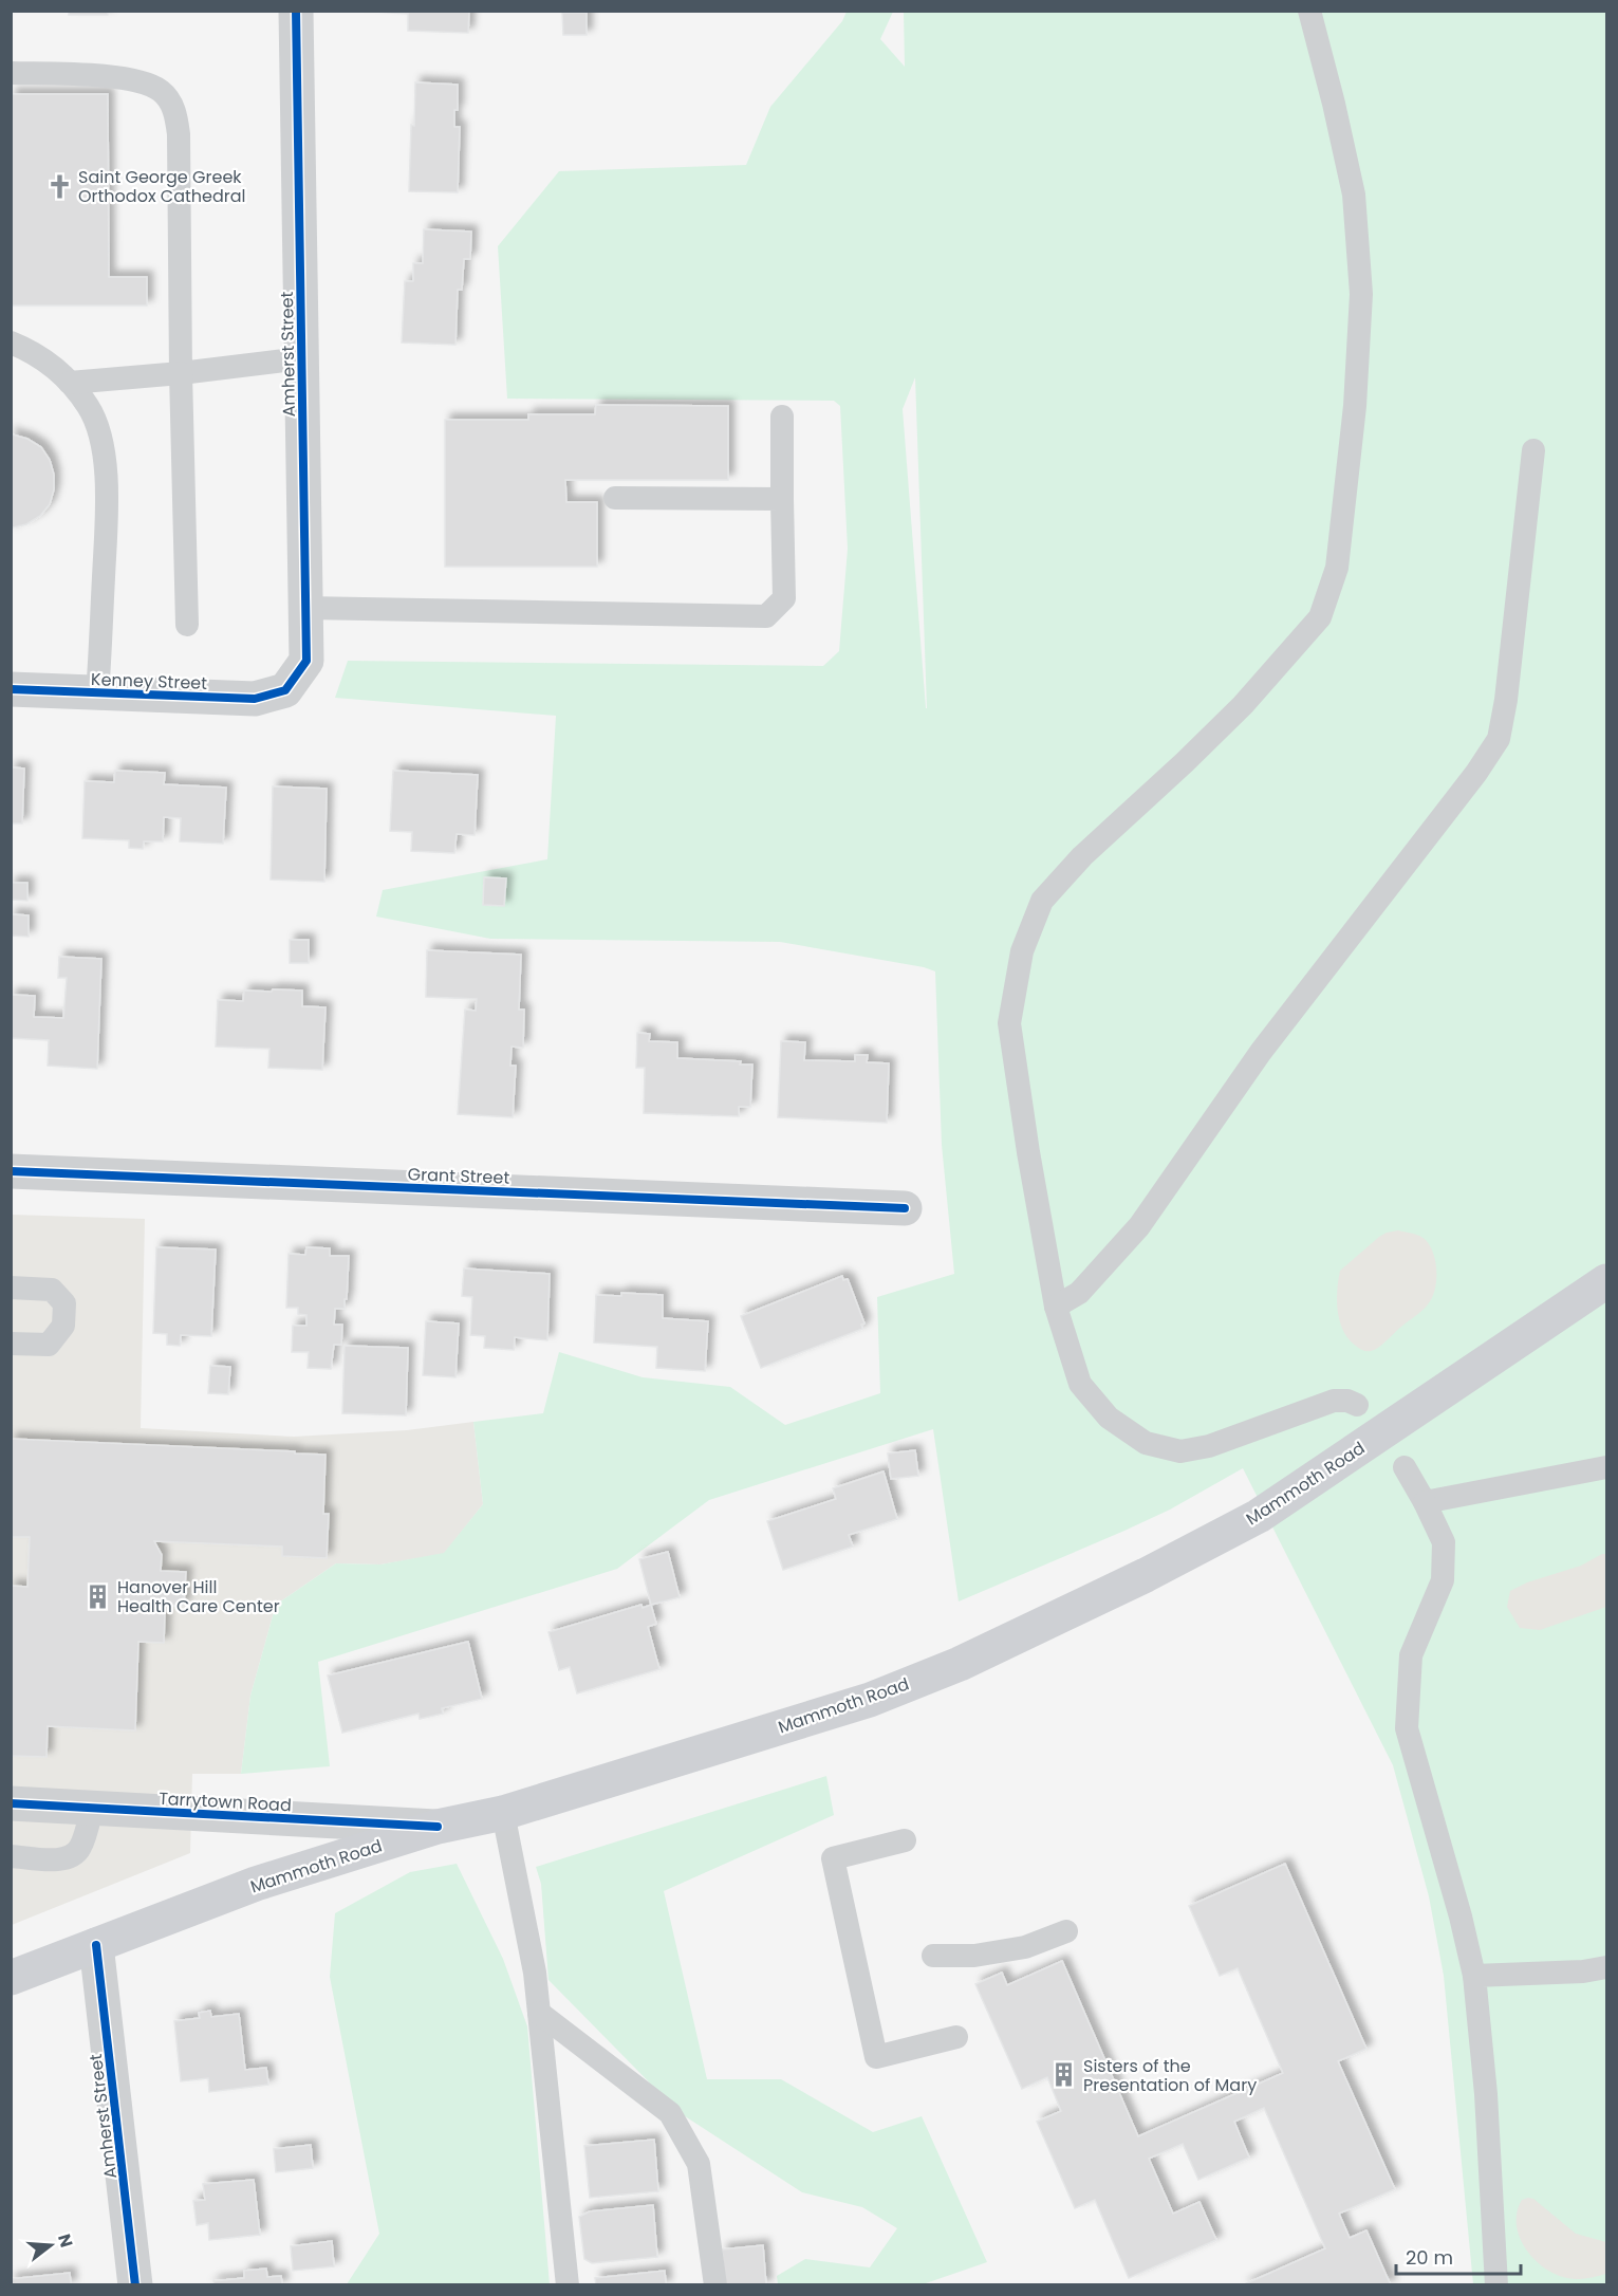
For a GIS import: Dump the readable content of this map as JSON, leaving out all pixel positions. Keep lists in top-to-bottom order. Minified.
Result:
{"streets":{"main road":["Mammoth Road"],"street":["Amherst Street","Kenney Street","Grant Street","Tarrytown Road"]},"crossings":[["Amherst Street","Kenney Street"],["Amherst Street","Mammoth Road"],["Mammoth Road","Tarrytown Road"]],"places":{"church":["Saint George Greek Orthodox Cathedral"],"building":["Hanover Hill Health Care Center","Sisters of the Presentation of Mary"]},"scale_bar":"20 m","north":"right"}
